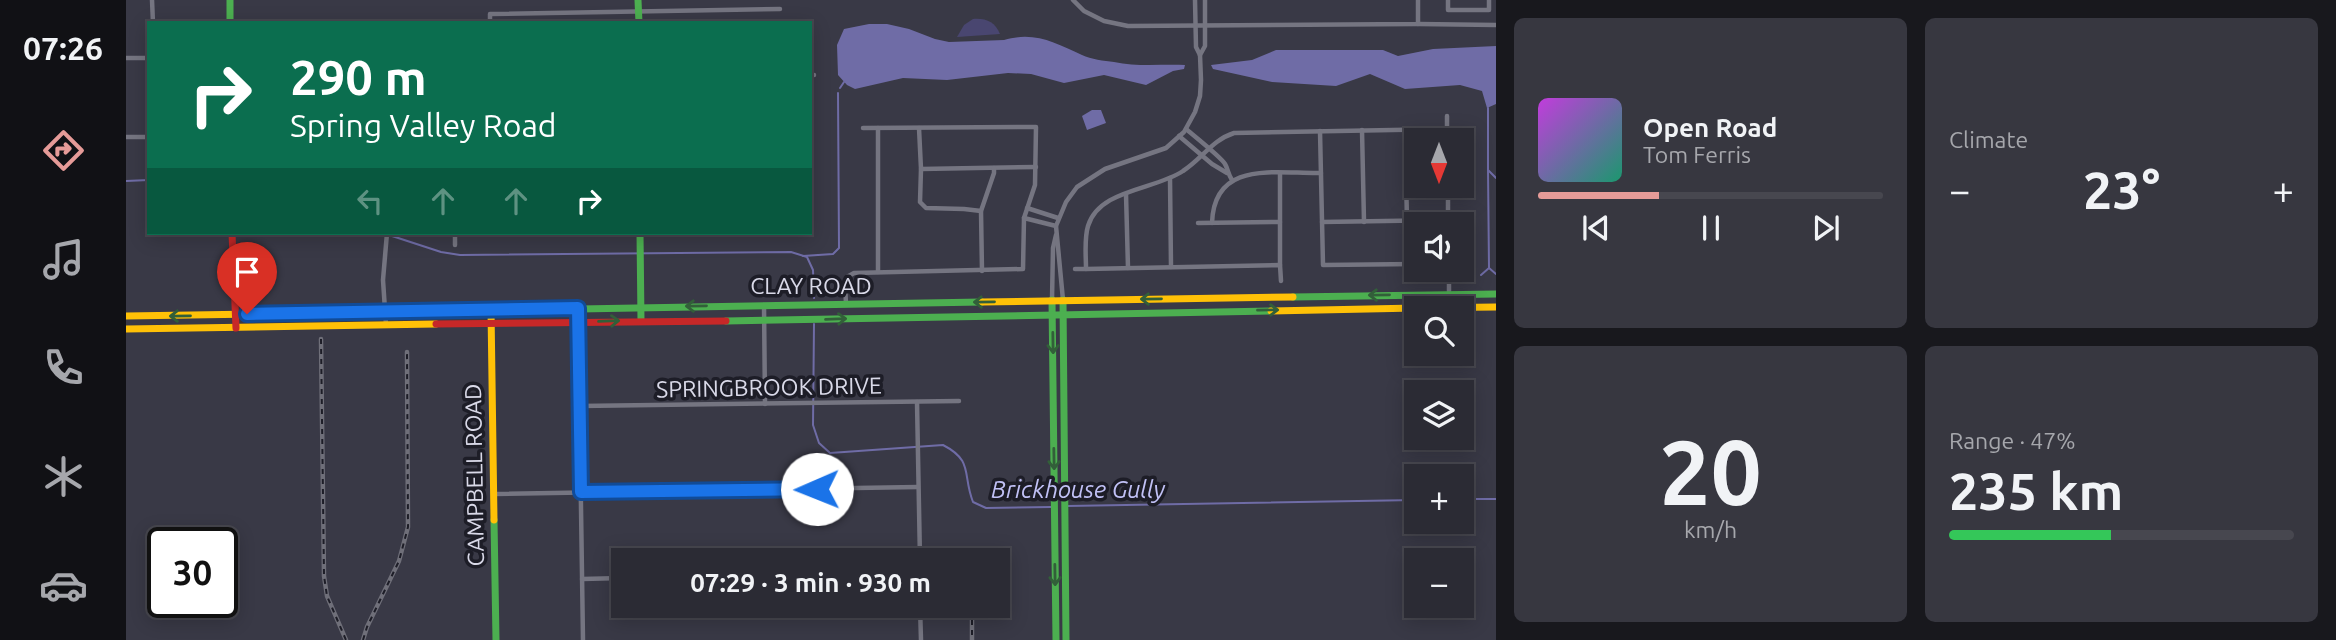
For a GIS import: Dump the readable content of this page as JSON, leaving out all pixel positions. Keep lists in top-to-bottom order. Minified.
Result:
{"streets":{"main road":["CLAY ROAD","CAMPBELL ROAD"],"street":["SPRINGBROOK DRIVE"]},"crossings":[["CLAY ROAD","CAMPBELL ROAD"]],"water":["Brickhouse Gully"],"north":"bottom","page":{"tabs":"07:26","tile":["Climate",["20","km/h"],["Range · 47%","235 km"]],"turn":["290 m","Spring Valley Road"],"song":["Open Road","Tom Ferris"],"map_buttons":["+","−"],"heat":["−","23°","+"],"limit":"30","trip":"07:29 · 3 min · 930 m"}}
